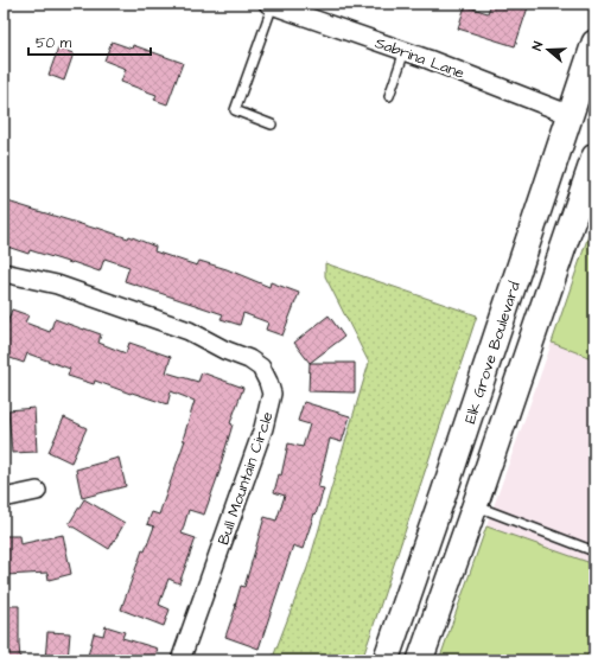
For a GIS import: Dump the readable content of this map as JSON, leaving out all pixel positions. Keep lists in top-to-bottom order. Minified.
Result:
{"streets":{"main road":["Elk Grove Boulevard"],"street":["Sabrina Lane","Bull Mountain Circle"]},"crossings":[["Sabrina Lane","Elk Grove Boulevard"]],"scale_bar":"50 m","north":"left"}
